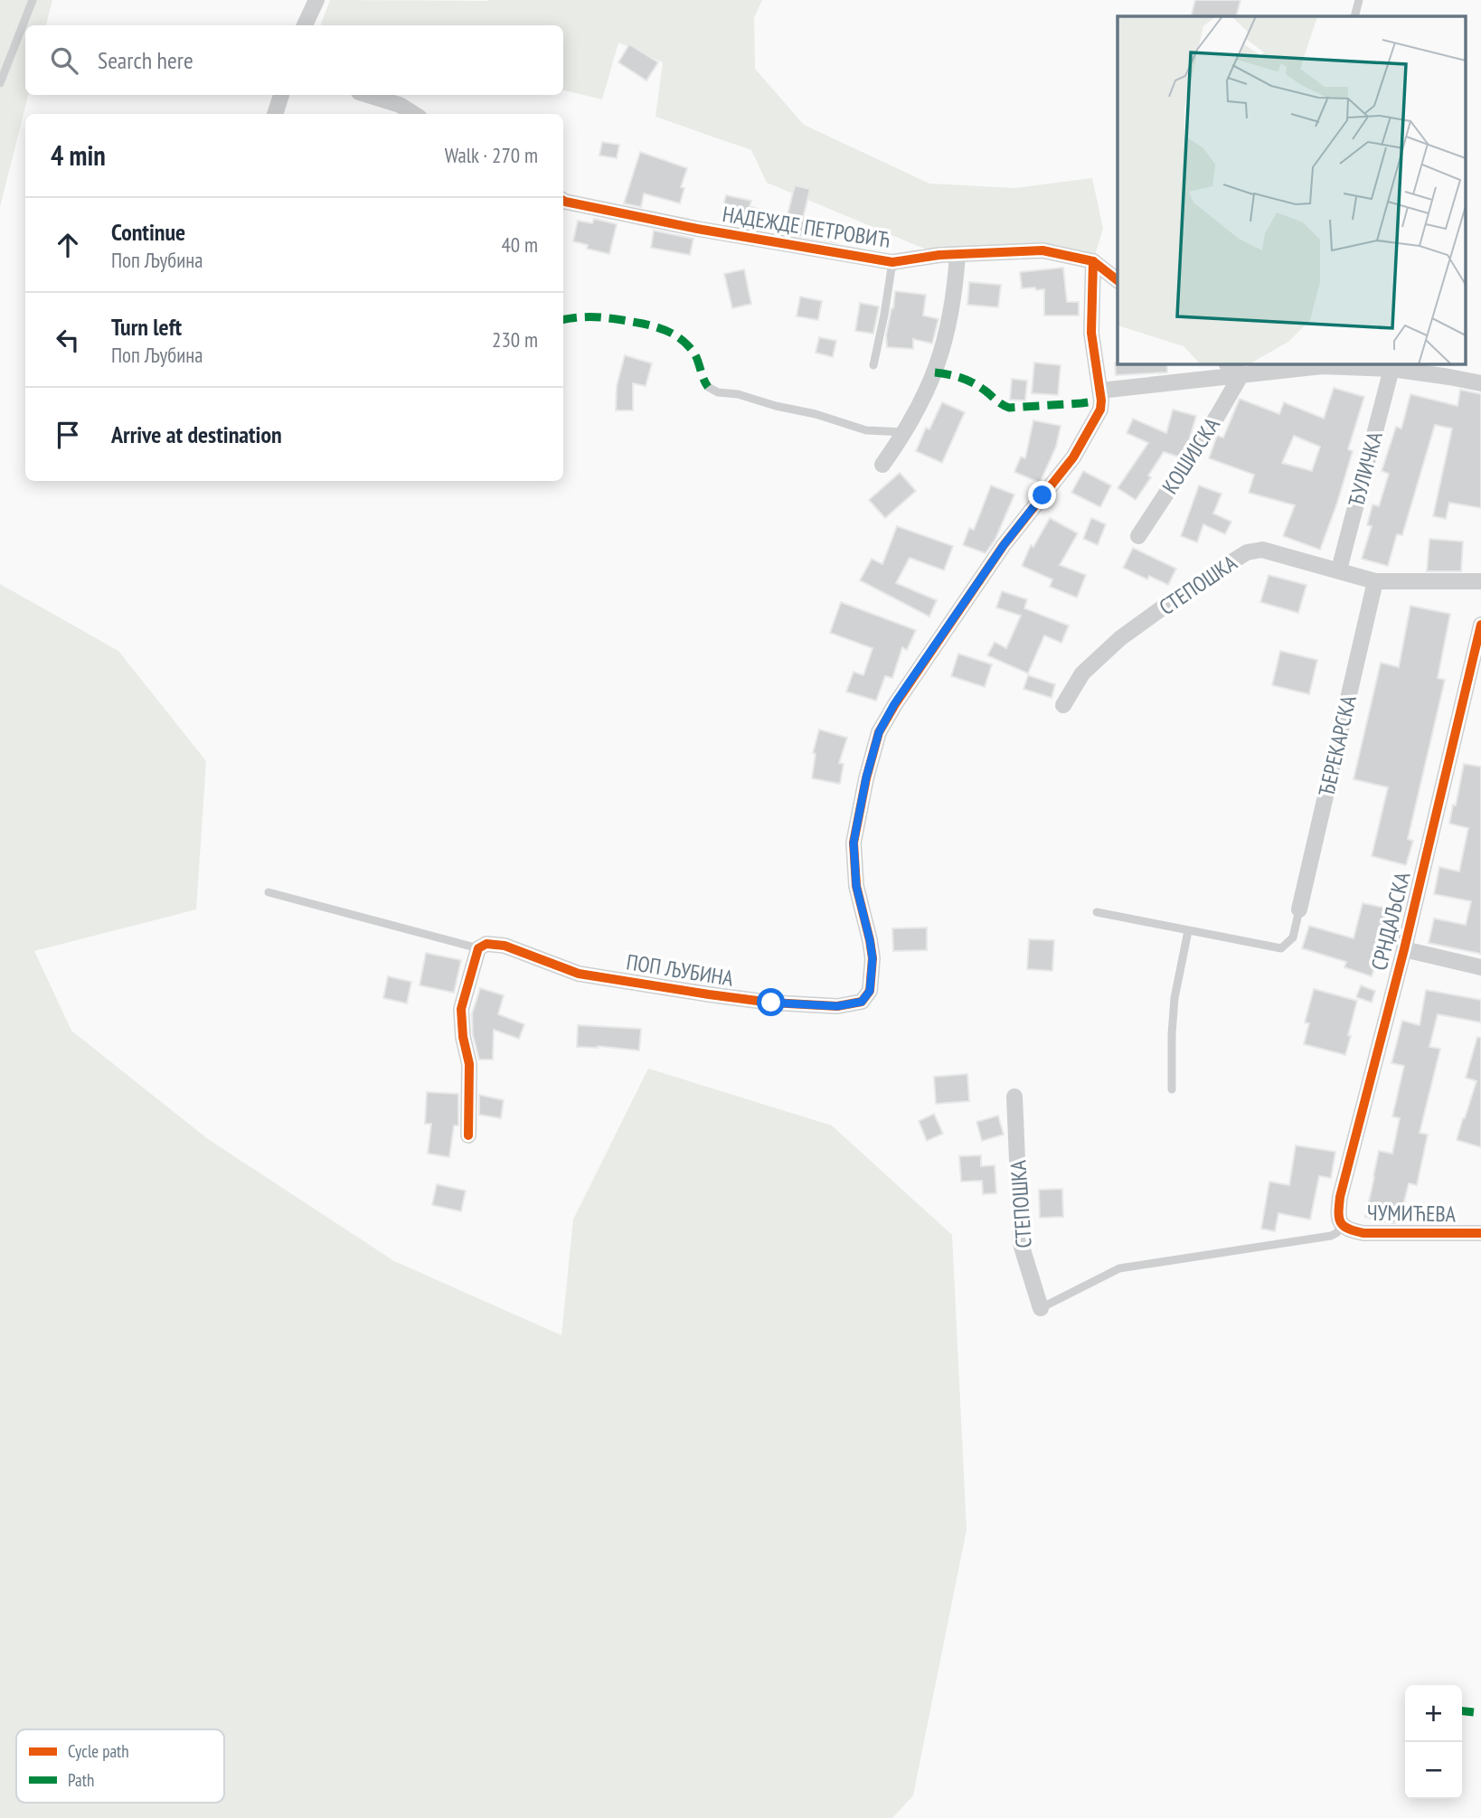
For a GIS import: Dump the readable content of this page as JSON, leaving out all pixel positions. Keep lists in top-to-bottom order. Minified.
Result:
{"streets":{"street":["НАДЕЖДЕ ПЕТРОВИЋ","КОШИЈСКА","ЂУЛИЧКА","СТЕПОШКА","ЂЕРЕКАРСКА","СРНДАЉСКА","ПОП ЉУБИНА","ЧУМИЋЕВА"]},"crossings":[["НАДЕЖДЕ ПЕТРОВИЋ","ПОП ЉУБИНА"],["ЂУЛИЧКА","СТЕПОШКА"],["СТЕПОШКА","ЂЕРЕКАРСКА"],["СТЕПОШКА","ЧУМИЋЕВА"],["СРНДАЉСКА","ЧУМИЋЕВА"]],"legend":["Cycle path","Path"],"page":{"search":"Search here","heading":["4 min","Walk · 270 m"],"list":[["Continue","Поп Љубина","40 m"],["Turn left","Поп Љубина","230 m"],"Arrive at destination"],"map_buttons":["+","−"]}}
